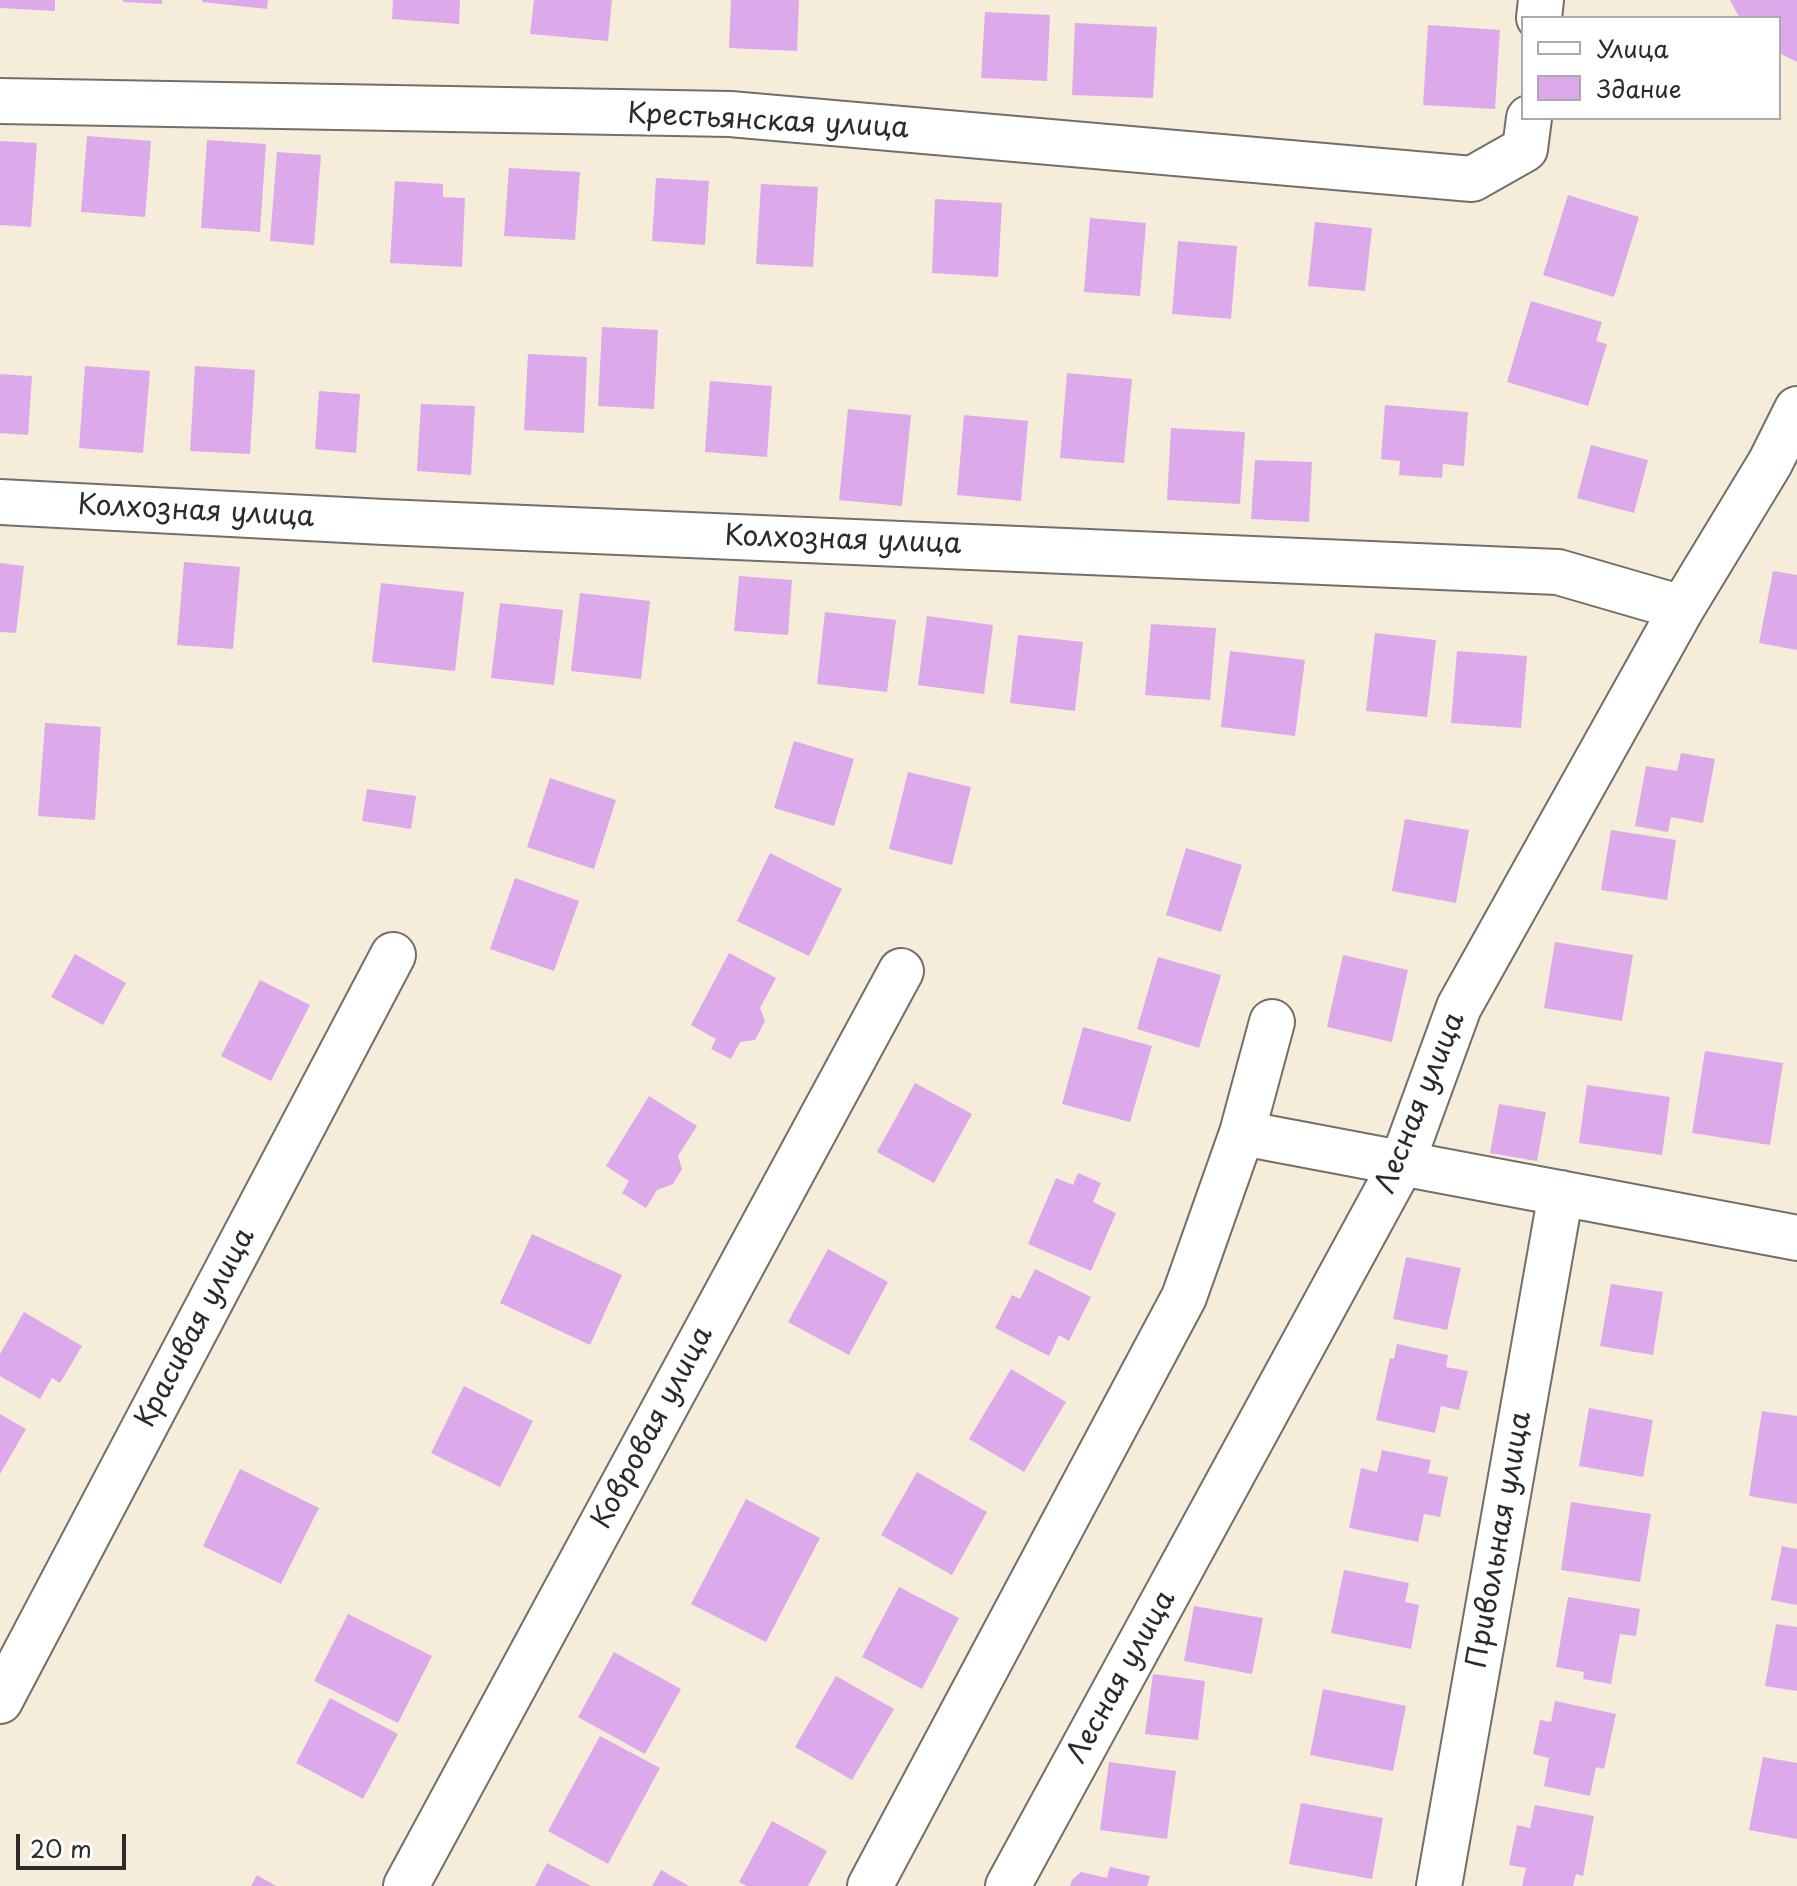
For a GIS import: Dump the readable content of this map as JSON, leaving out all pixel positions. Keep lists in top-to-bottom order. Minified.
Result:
{"streets":{"street":["Крестьянская улица","Колхозная улица","Лесная улица","Красивая улица","Ковровая улица","Привольная улица"]},"crossings":[["Колхозная улица","Лесная улица"]],"legend":["Улица","Здание"],"scale_bar":"20 m"}
